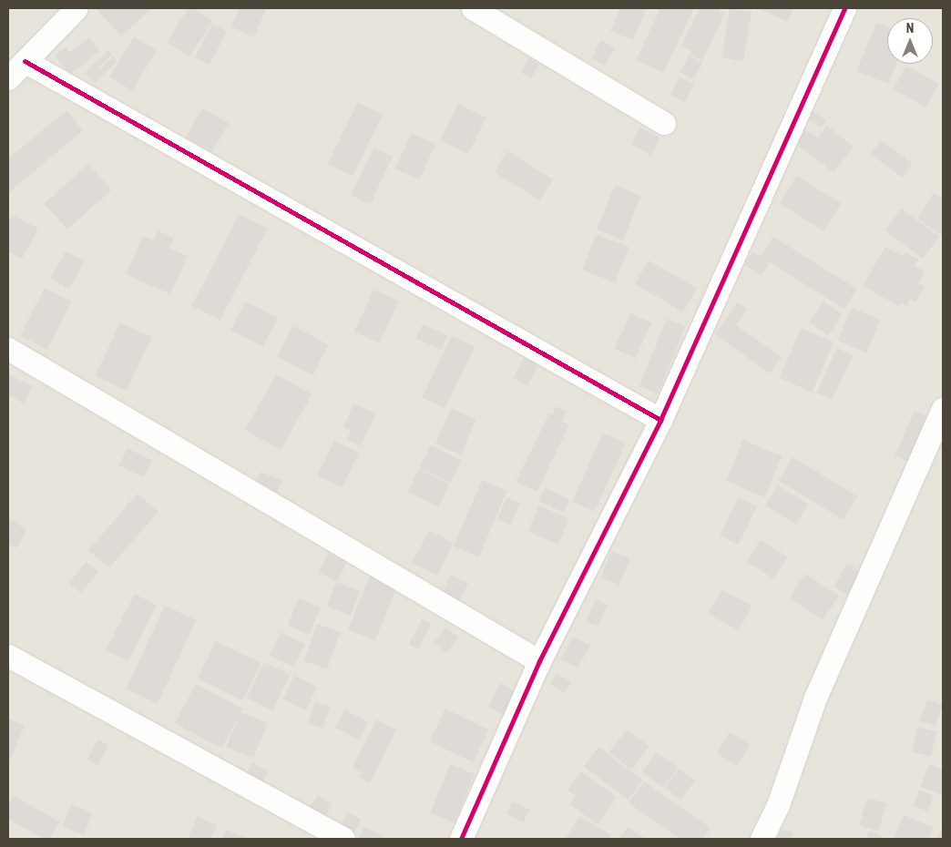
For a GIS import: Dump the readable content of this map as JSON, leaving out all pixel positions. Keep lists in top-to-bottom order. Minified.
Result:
{"north":"top"}
